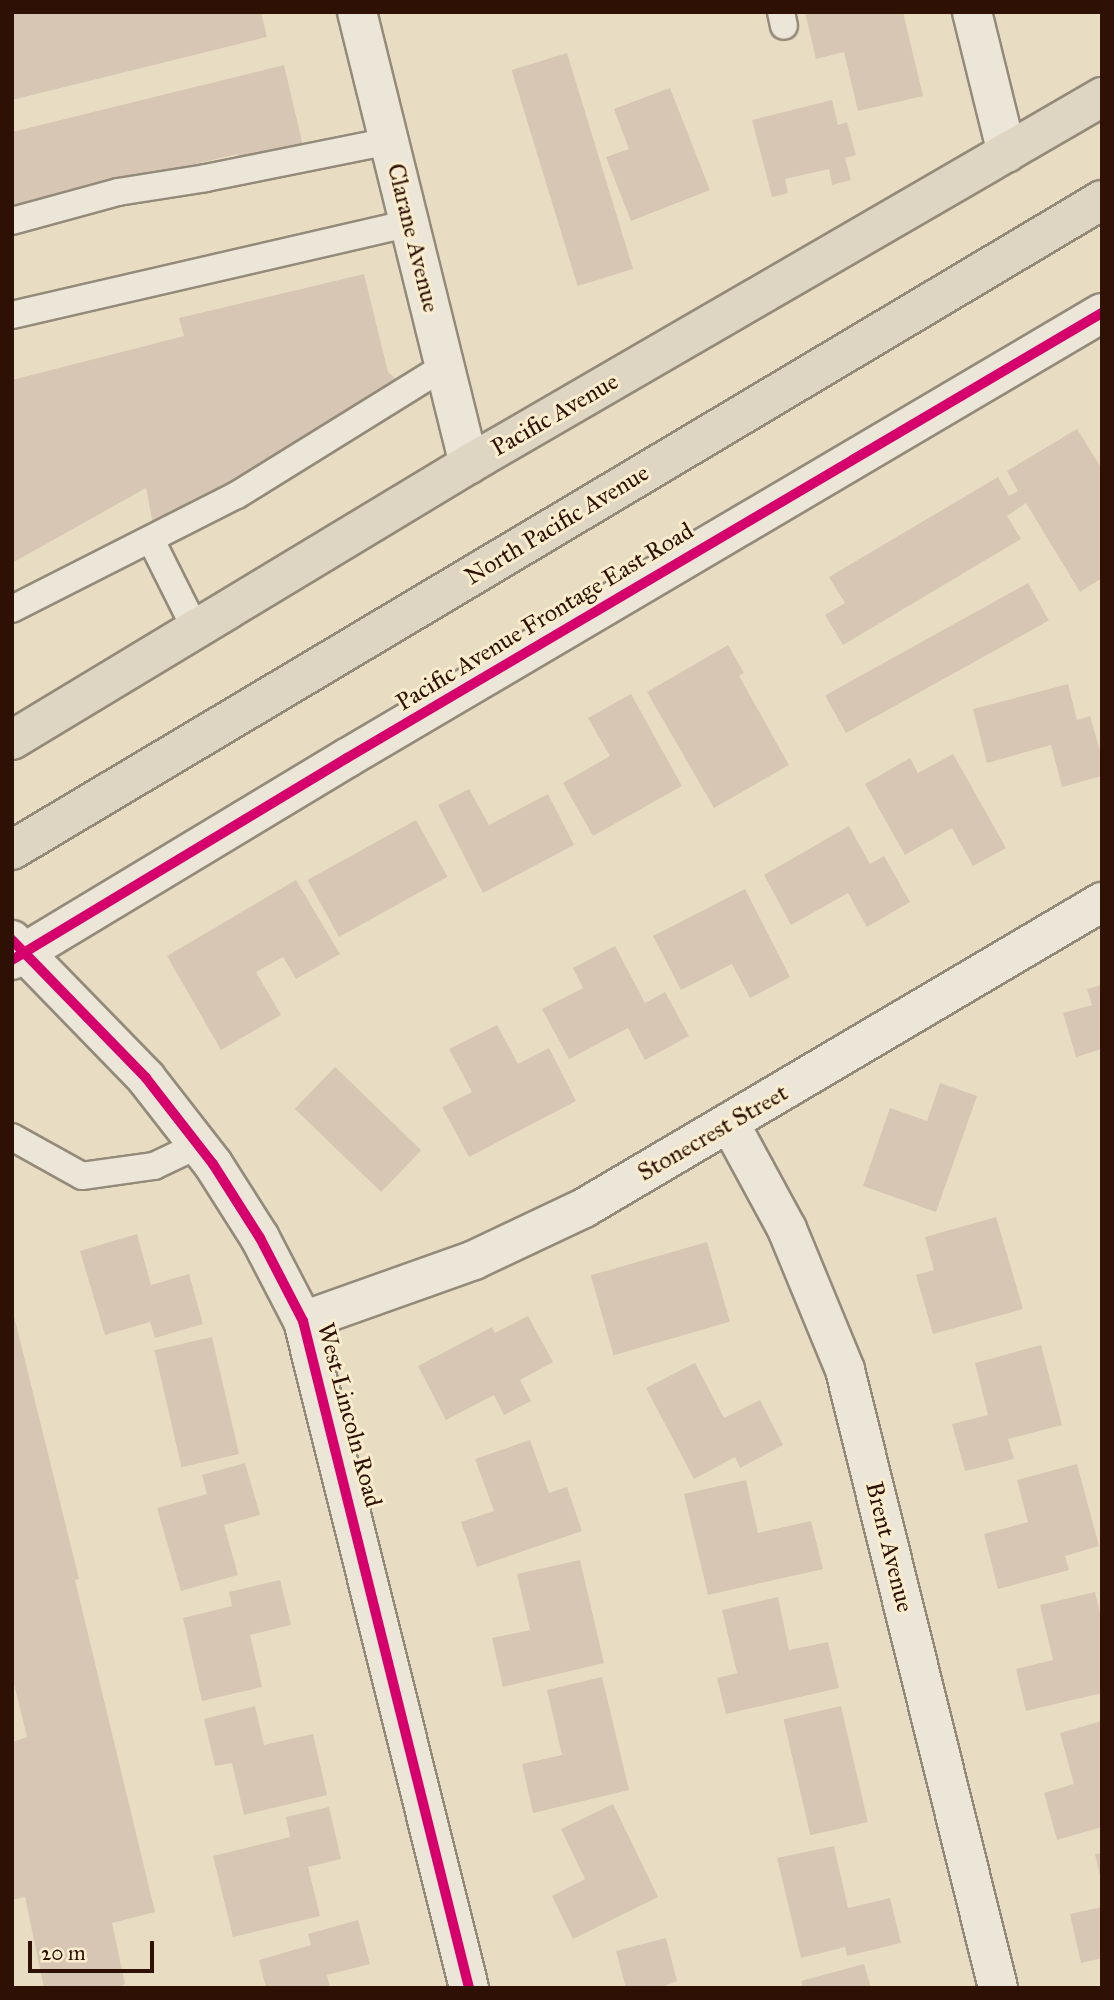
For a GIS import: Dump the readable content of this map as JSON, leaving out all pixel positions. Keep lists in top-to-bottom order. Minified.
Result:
{"streets":{"main road":["Pacific Avenue","North Pacific Avenue"],"street":["Clarane Avenue","Pacific Avenue Frontage East Road","Stonecrest Street","West Lincoln Road","Brent Avenue"]},"crossings":[["Clarane Avenue","Pacific Avenue"],["Pacific Avenue Frontage East Road","West Lincoln Road"],["Stonecrest Street","West Lincoln Road"],["Stonecrest Street","Brent Avenue"]],"scale_bar":"20 m"}
